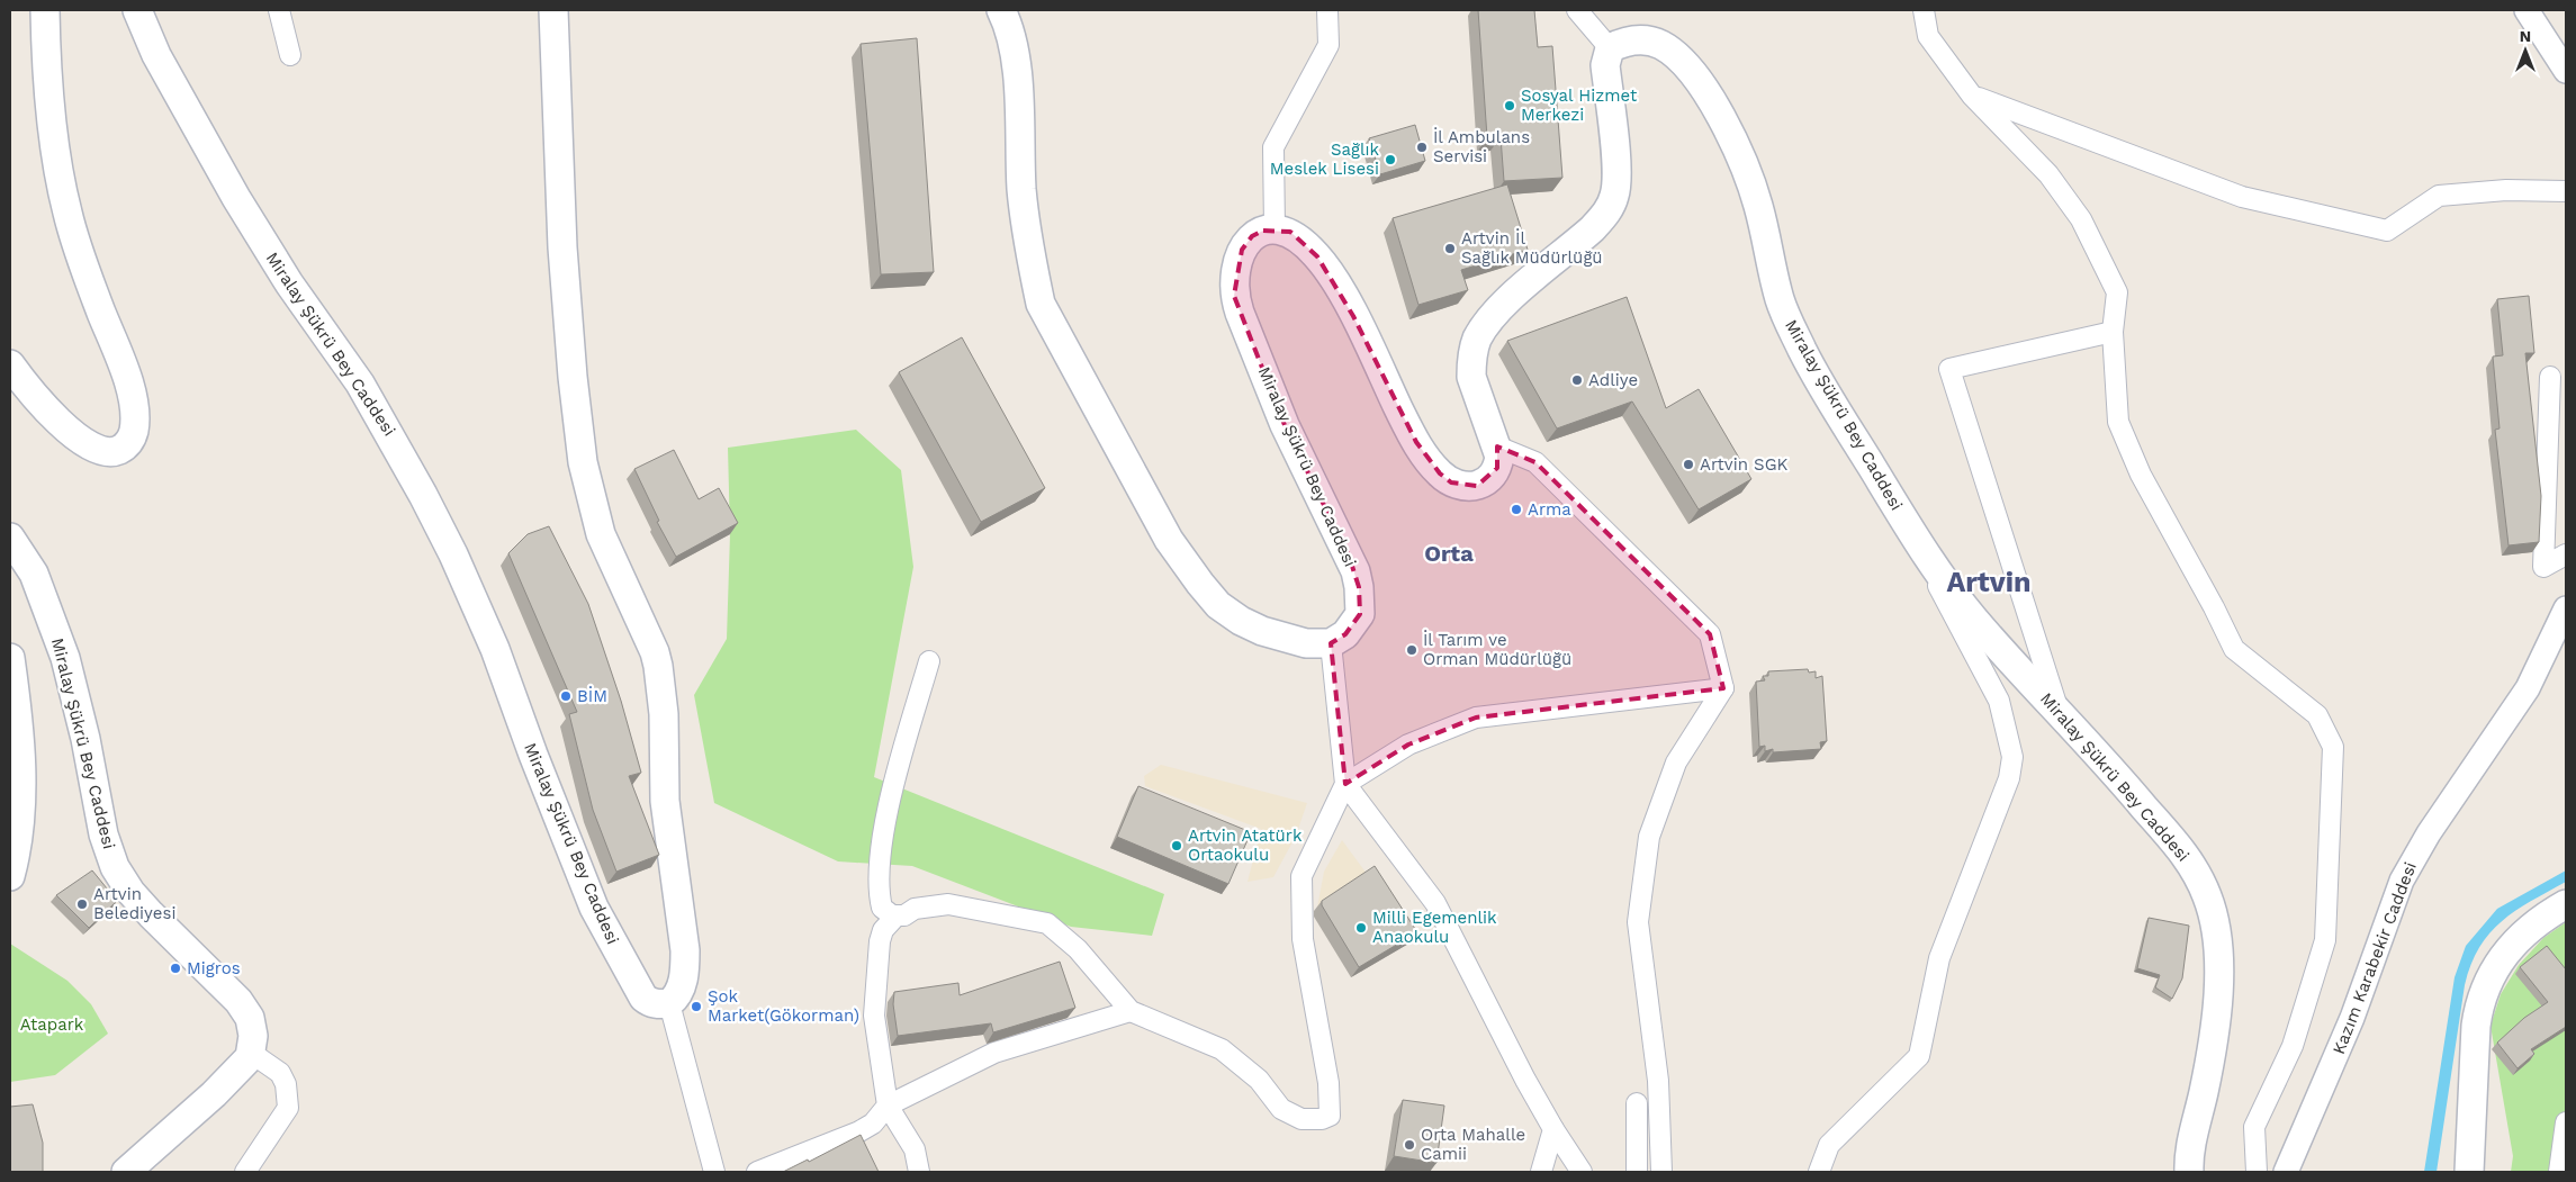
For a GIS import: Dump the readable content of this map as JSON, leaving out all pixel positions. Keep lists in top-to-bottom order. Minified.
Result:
{"streets":{"main road":["Miralay Şükrü Bey Caddesi"],"street":["Kazım Karabekir Caddesi"]},"districts":["Orta","Artvin"],"parks":["Atapark"],"places":["Sosyal Hizmet Merkezi","İl Ambulans Servisi","Sağlık Meslek Lisesi","Artvin İl Sağlık Müdürlüğü","Adliye","Artvin SGK","Arma","İl Tarım ve Orman Müdürlüğü","BİM","Artvin Atatürk Ortaokulu","Artvin Belediyesi","Milli Egemenlik Anaokulu","Migros","Şok Market(Gökorman)","Orta Mahalle Camii"],"north":"top"}
